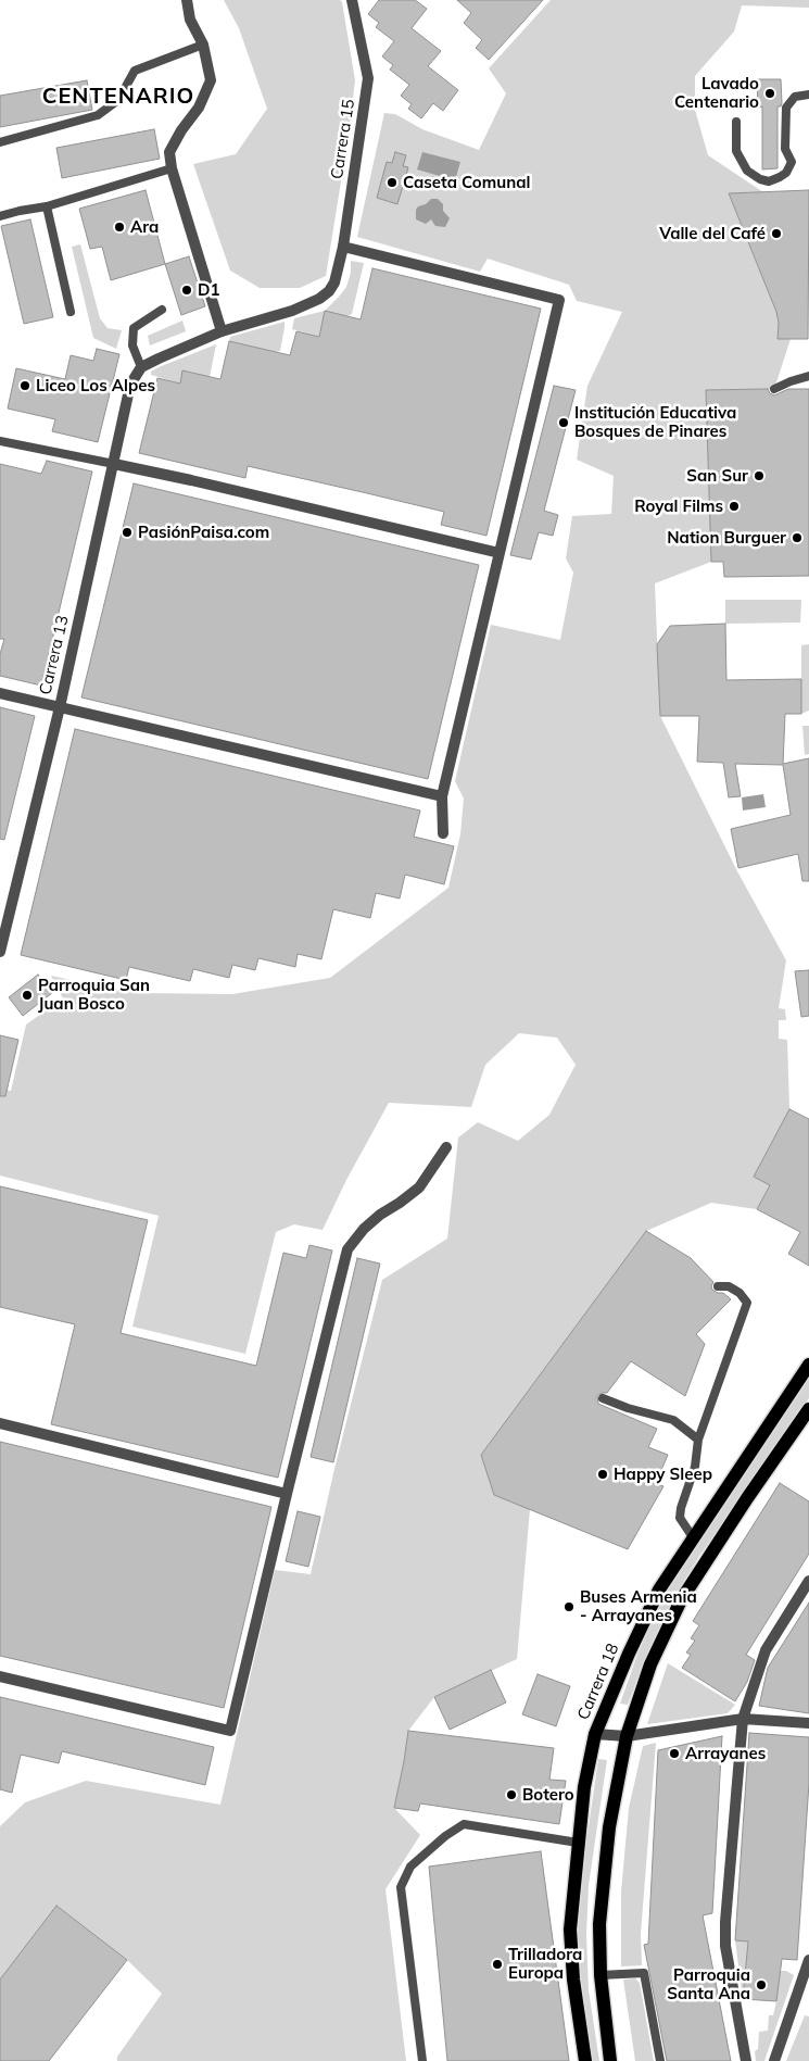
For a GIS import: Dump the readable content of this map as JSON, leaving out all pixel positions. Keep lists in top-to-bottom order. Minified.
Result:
{"streets":{"main road":["Carrera 18"],"street":["Carrera 15","Carrera 13"]},"districts":["CENTENARIO"],"places":["Lavado Centenario","Caseta Comunal","Ara","Valle del Café","D1","Liceo Los Alpes","Institución Educativa Bosques de Pinares","San Sur","Royal Films","PasiónPaisa.com","Nation Burguer","Parroquia San Juan Bosco","Happy Sleep","Buses Armenia - Arrayanes","Arrayanes","Botero","Trilladora Europa","Parroquia Santa Ana"]}
